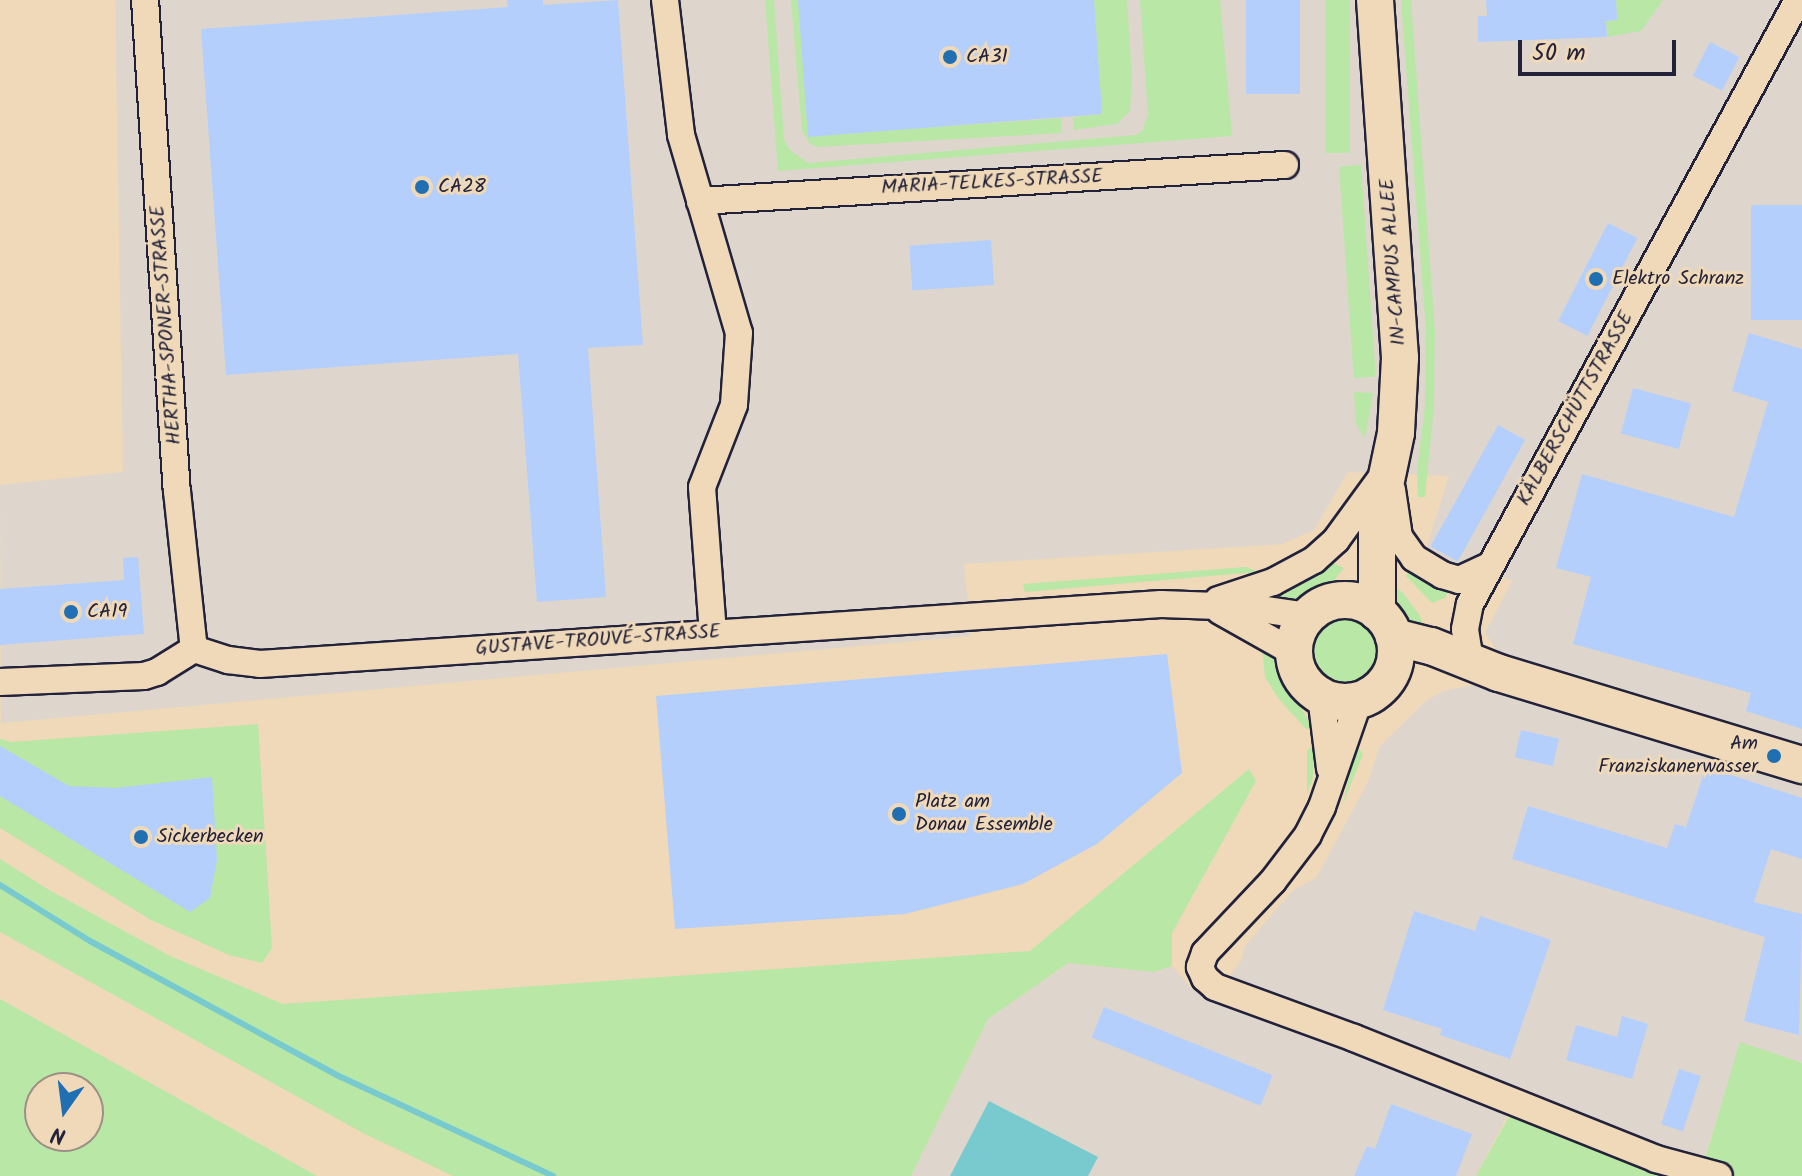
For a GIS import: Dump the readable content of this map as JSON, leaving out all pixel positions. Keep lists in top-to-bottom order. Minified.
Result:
{"streets":{"street":["MARIA-TELKES-STRASSE","IN-CAMPUS ALLEE","HERTHA-SPONER-STRASSE","KÄLBERSCHÜTTSTRASSE","GUSTAVE-TROUVÉ-STRASSE"]},"crossings":[["IN-CAMPUS ALLEE","GUSTAVE-TROUVÉ-STRASSE"],["HERTHA-SPONER-STRASSE","GUSTAVE-TROUVÉ-STRASSE"]],"places":["CA31","CA28","Elektro Schranz","CA19","Am Franziskanerwasser","Platz am Donau Essemble","Sickerbecken"],"scale_bar":"50 m","north":"bottom"}
